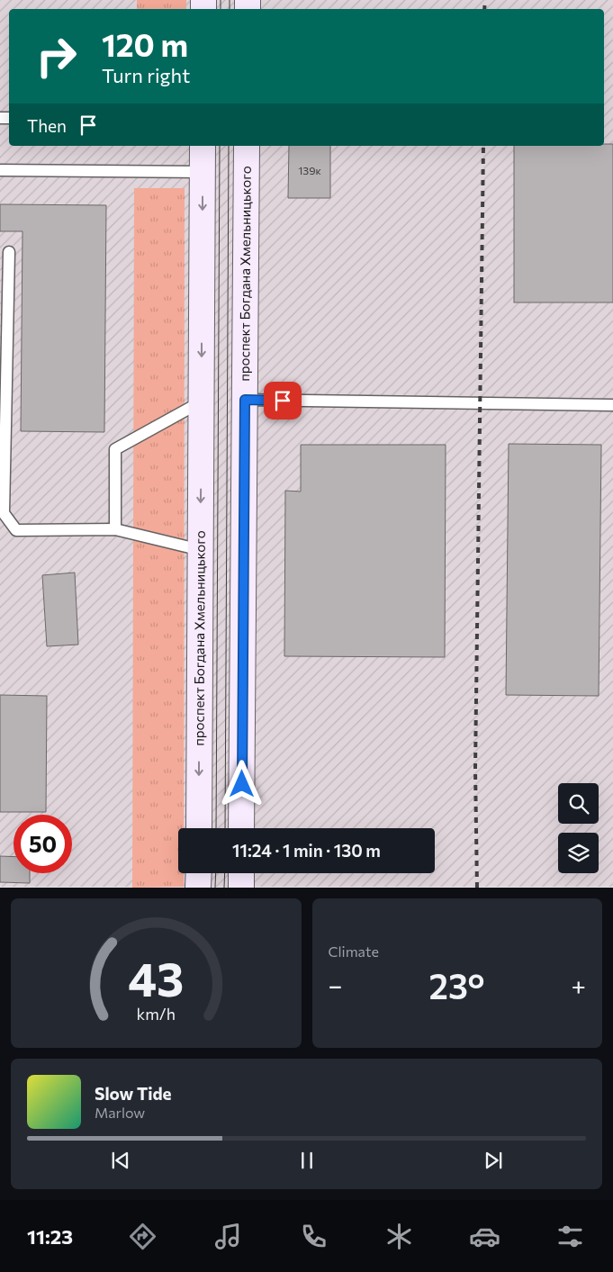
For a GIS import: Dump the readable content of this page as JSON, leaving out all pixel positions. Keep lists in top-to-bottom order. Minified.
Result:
{"streets":{"main road":["проспект Богдана Хмельницького"]},"house_numbers":["139к"],"page":{"turn":["120 m","Turn right"],"then":"Then","limit":"50","trip":"11:24 · 1 min · 130 m","tile":"Climate","heat":["−","23°","+"],"song":["Slow Tide","Marlow"],"tabs":"11:23","gauge":["43","km/h"]}}
